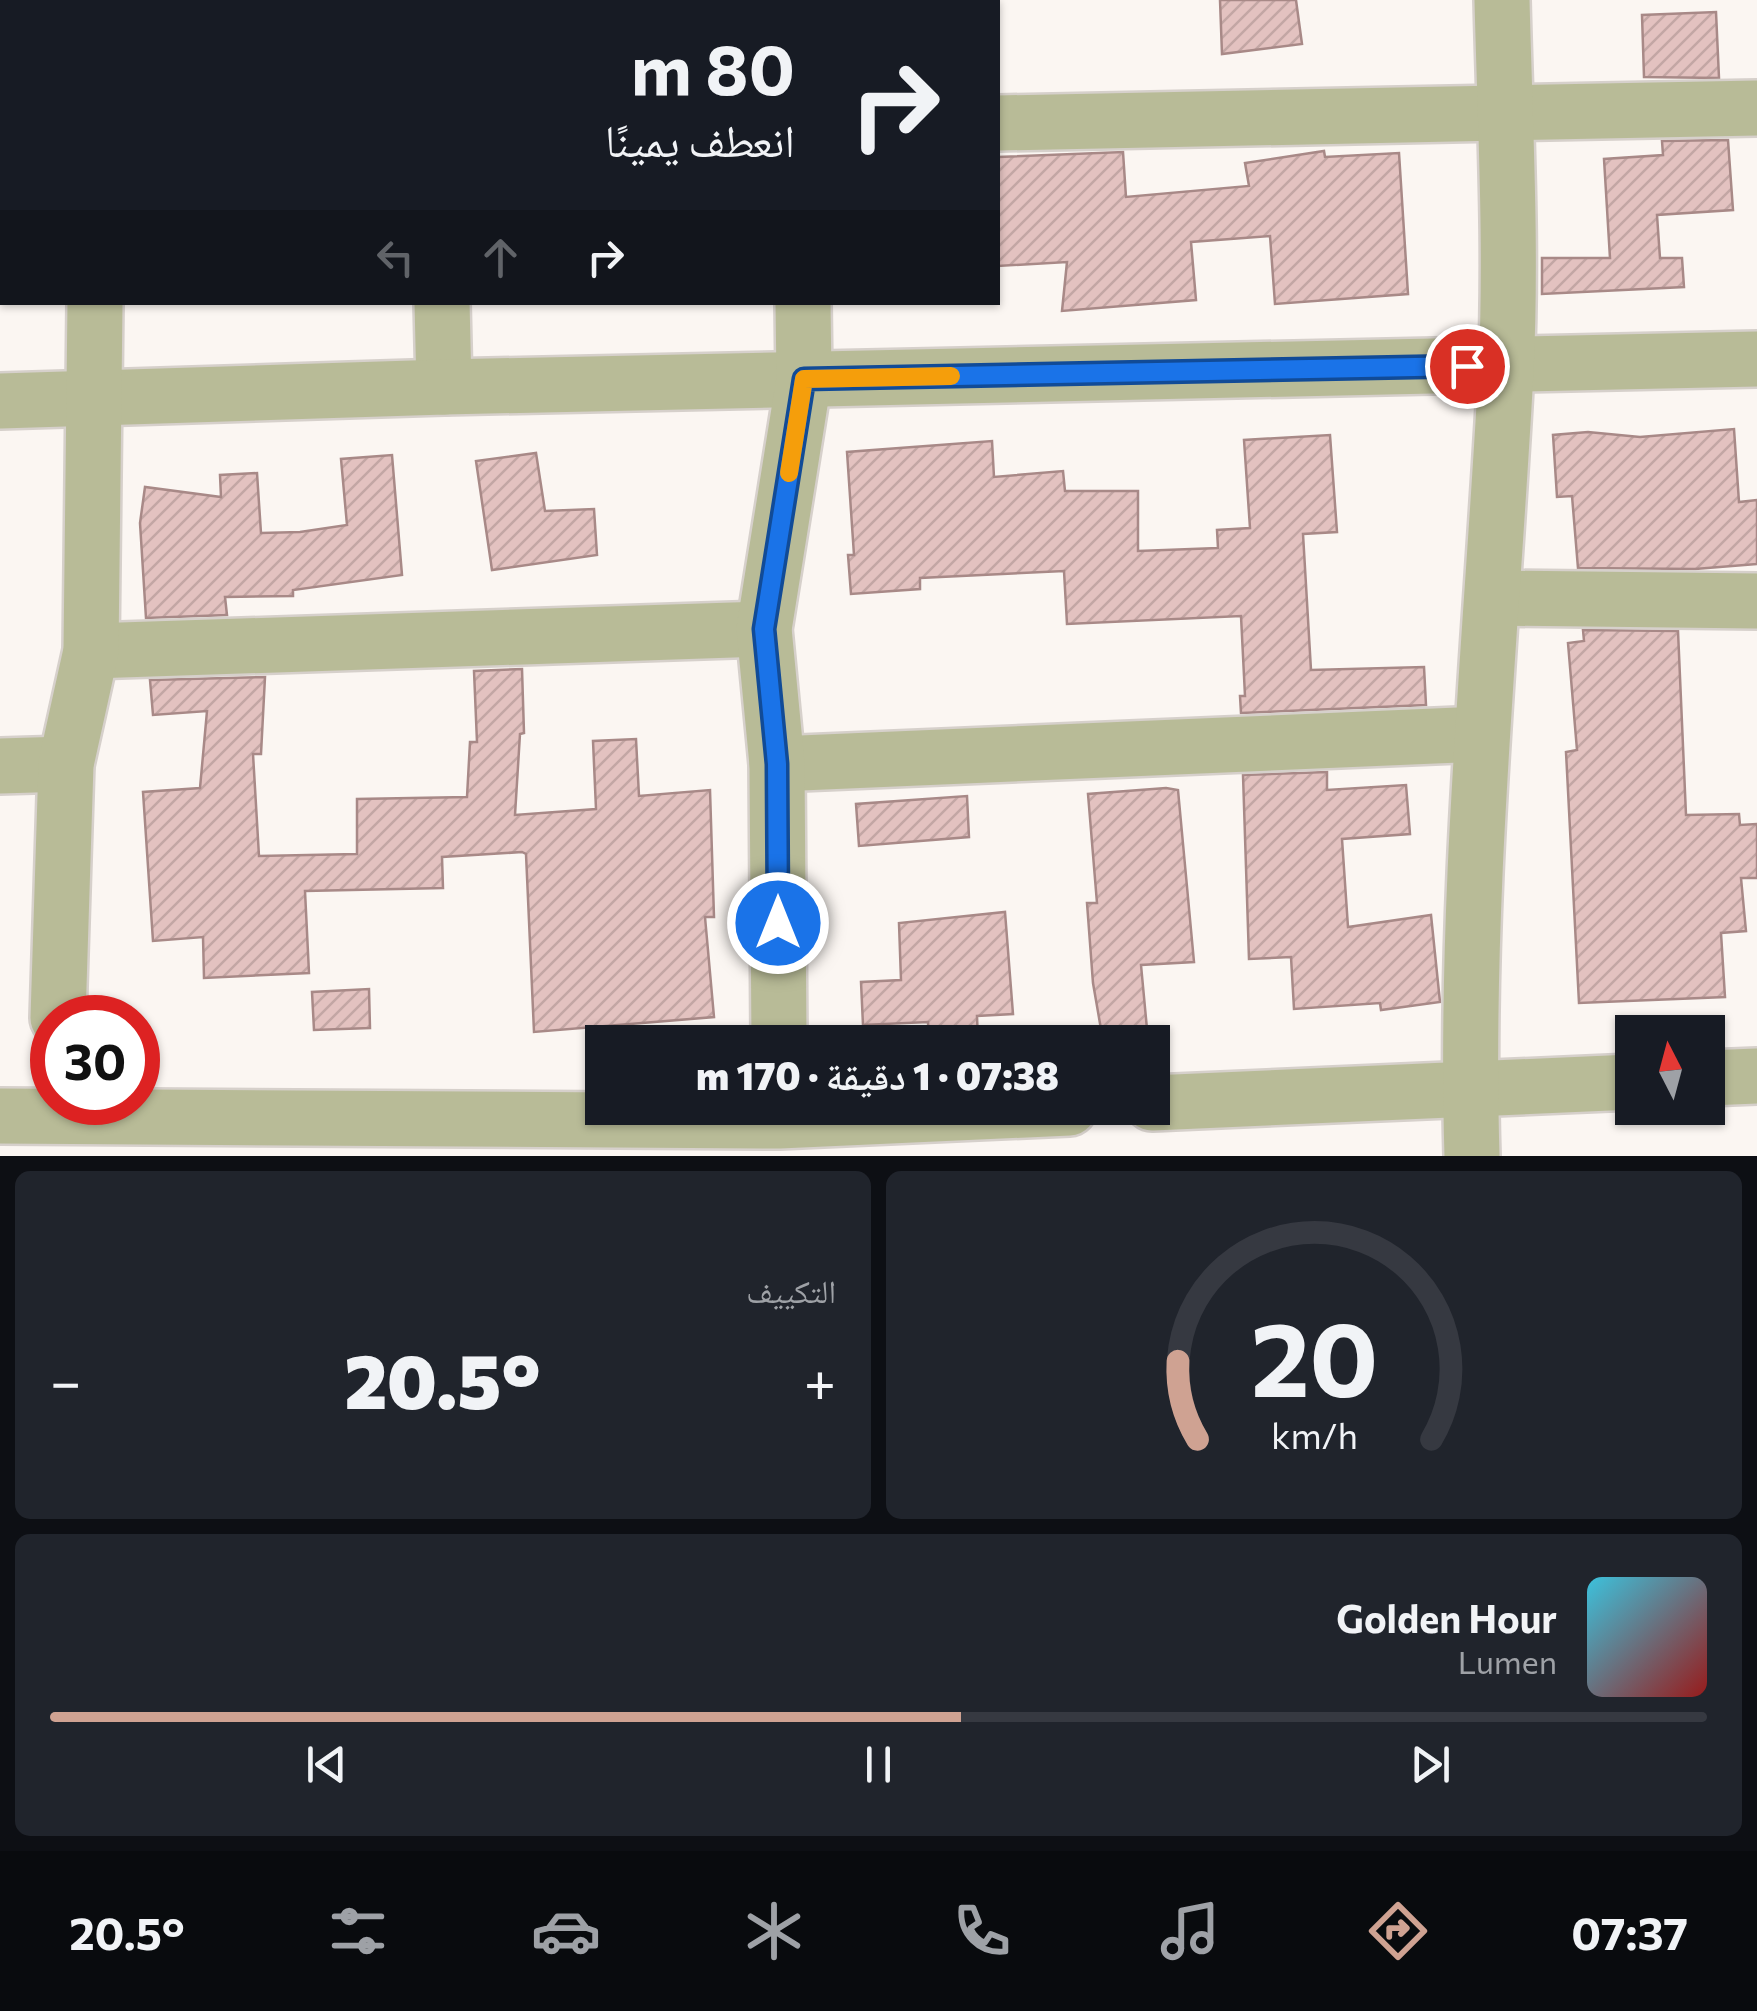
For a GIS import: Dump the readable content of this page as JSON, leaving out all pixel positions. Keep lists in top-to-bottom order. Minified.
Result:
{"north":"top","page":{"turn":["80 m","انعطف يمينًا"],"limit":"30","trip":"07:38 · 1 دقيقة · 170 m","tile":"التكييف","heat":["−","20.5°","+"],"song":["Golden Hour","Lumen"],"tabs":["07:37","20.5°"],"gauge":["20","km/h"]}}
